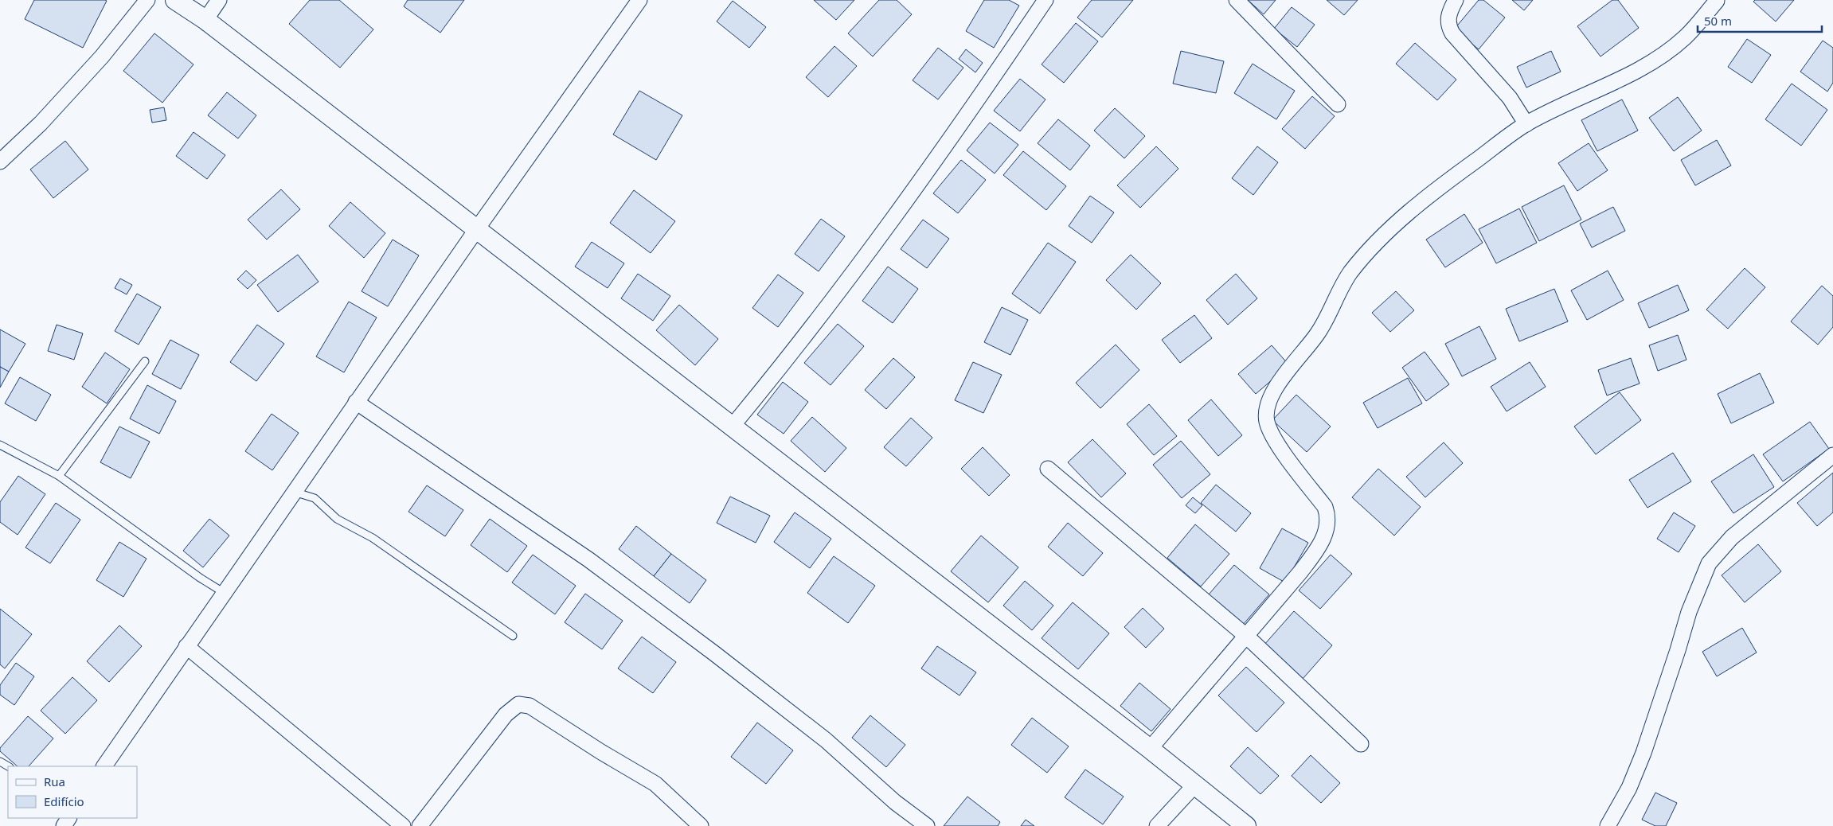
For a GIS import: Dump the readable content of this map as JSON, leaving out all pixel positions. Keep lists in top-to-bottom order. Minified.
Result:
{"legend":["Rua","Edifício"],"scale_bar":"50 m"}
